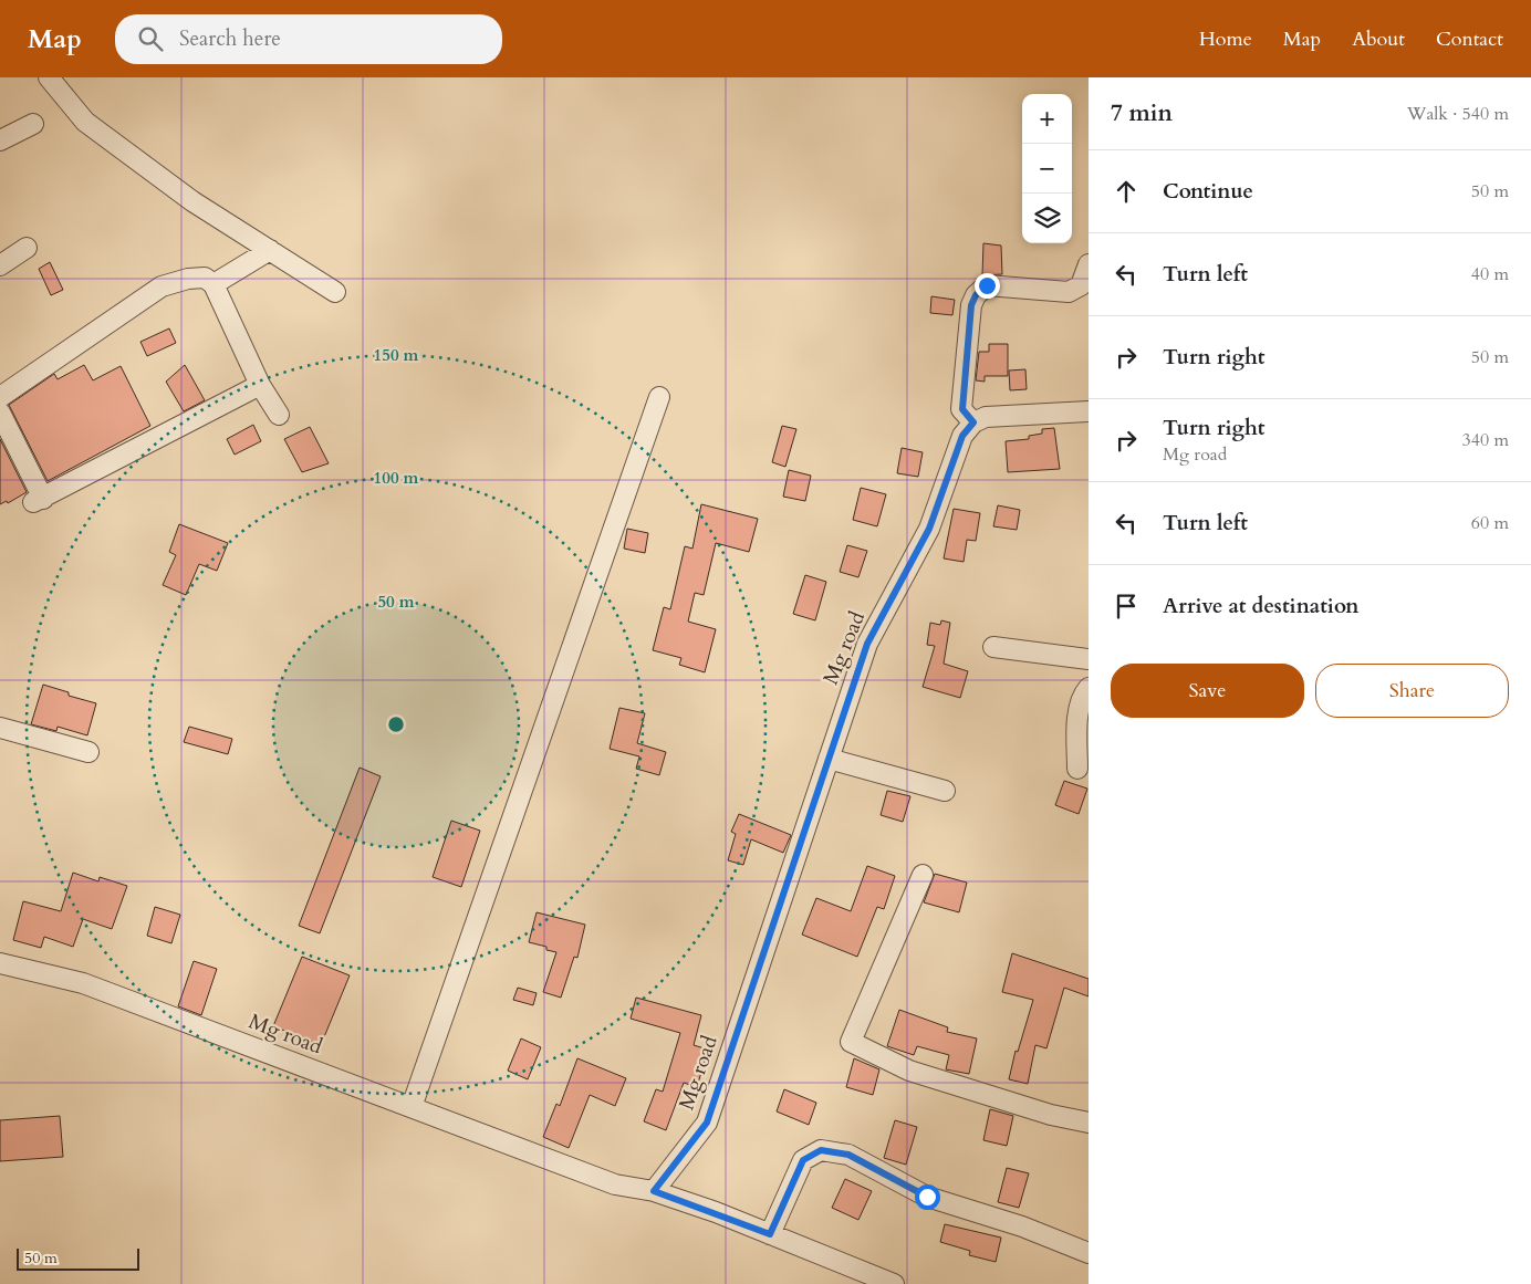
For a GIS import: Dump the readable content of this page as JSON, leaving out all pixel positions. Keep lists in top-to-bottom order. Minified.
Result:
{"streets":{"street":["Mg road"]},"scale_bar":"50 m","page":{"header":"Map","search":"Search here","nav":["Home","Map","About","Contact"],"heading":["7 min","Walk · 540 m"],"map_buttons":["+","−"],"list":[["Continue","50 m"],["Turn left","40 m"],["Turn right","50 m"],["Turn right","Mg road","340 m"],["Turn left","60 m"],"Arrive at destination"],"buttons":["Save","Share"],"scale":"50 m"},"rings":["150 m","100 m","50 m"]}
